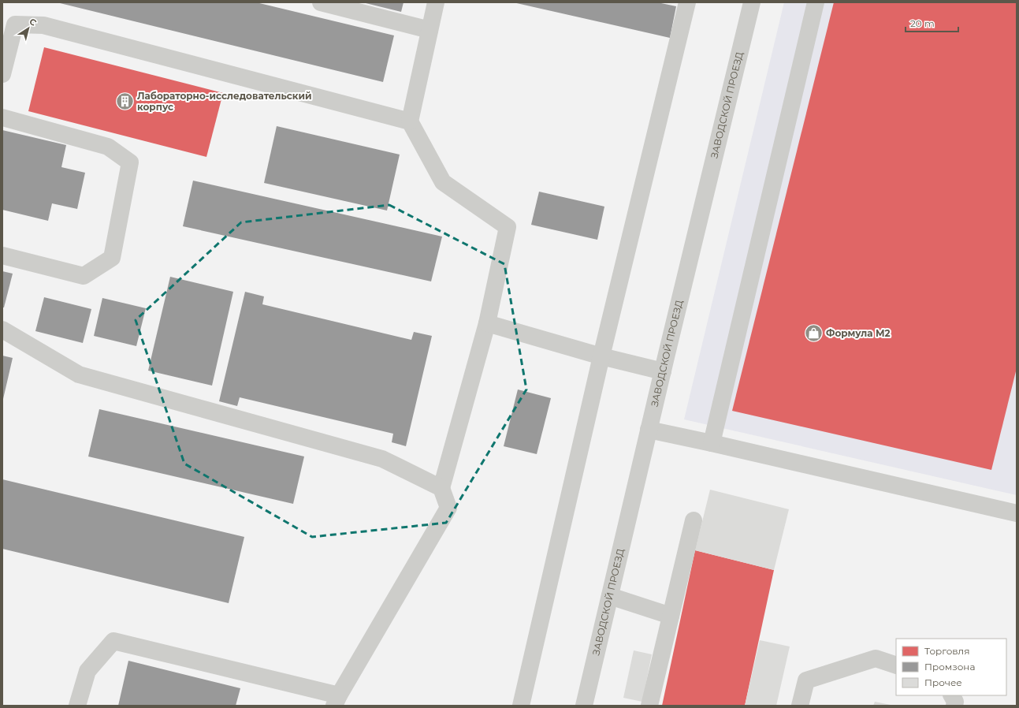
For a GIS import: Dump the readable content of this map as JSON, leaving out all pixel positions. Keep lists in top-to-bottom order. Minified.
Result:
{"streets":{"street":["ЗАВОДСКОЙ ПРОЕЗД"]},"places":{"building":["Лабораторно-исследовательский корпус"],"shop":["Формула М2"]},"legend":["Торговля","Промзона","Прочее"],"scale_bar":"20 m","north":"top right"}
